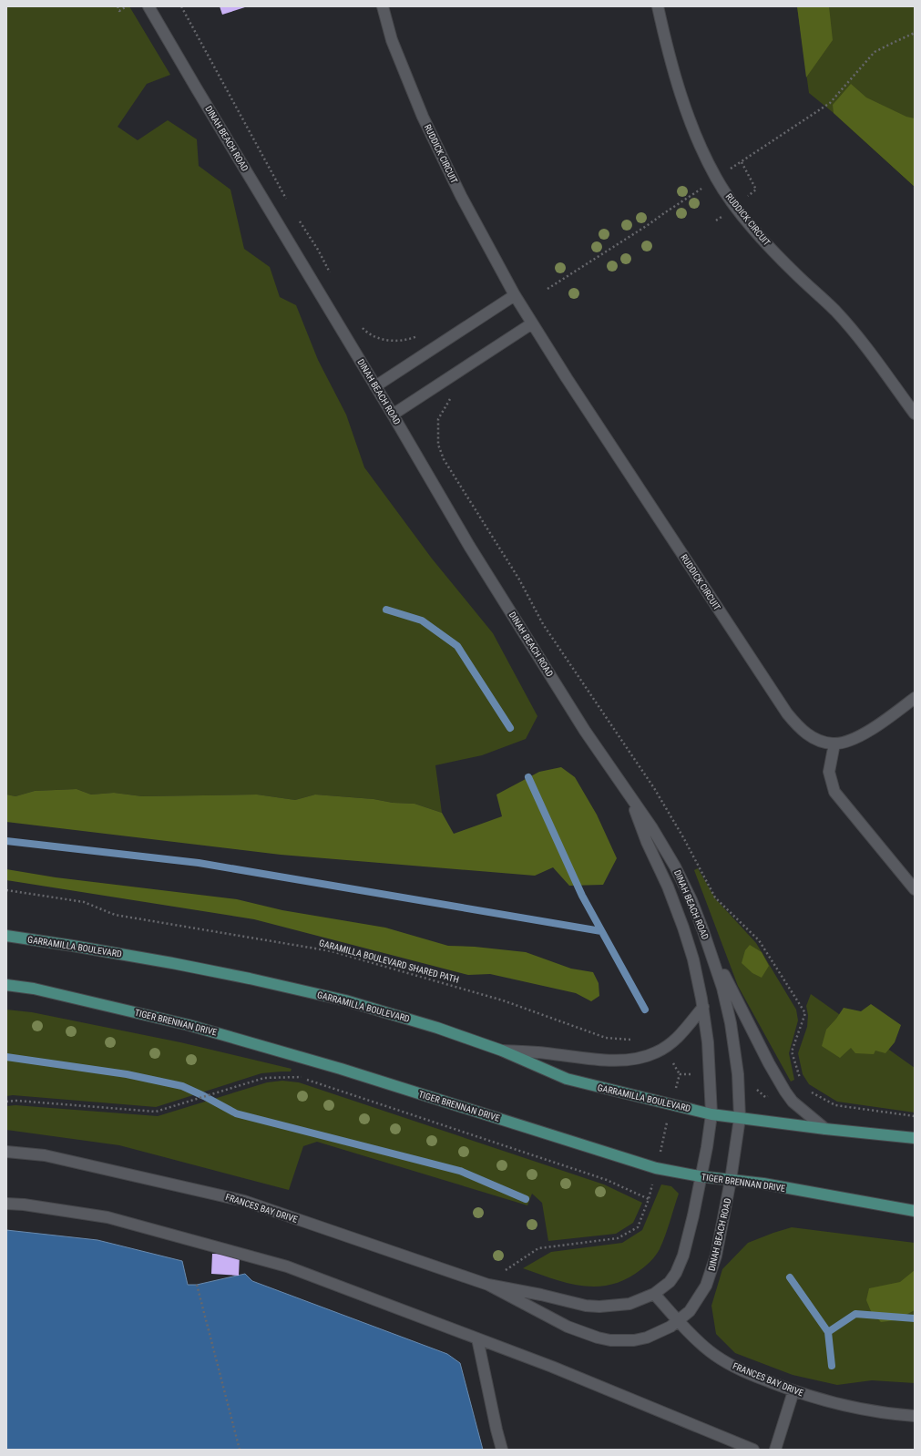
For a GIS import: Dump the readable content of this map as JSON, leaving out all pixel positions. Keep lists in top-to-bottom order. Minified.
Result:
{"streets":{"main road":["GARRAMILLA BOULEVARD","TIGER BRENNAN DRIVE"],"street":["DINAH BEACH ROAD","RUDDICK CIRCUIT","FRANCES BAY DRIVE"],"path":["GARAMILLA BOULEVARD SHARED PATH"]},"crossings":[["DINAH BEACH ROAD","TIGER BRENNAN DRIVE"],["DINAH BEACH ROAD","FRANCES BAY DRIVE"]]}
